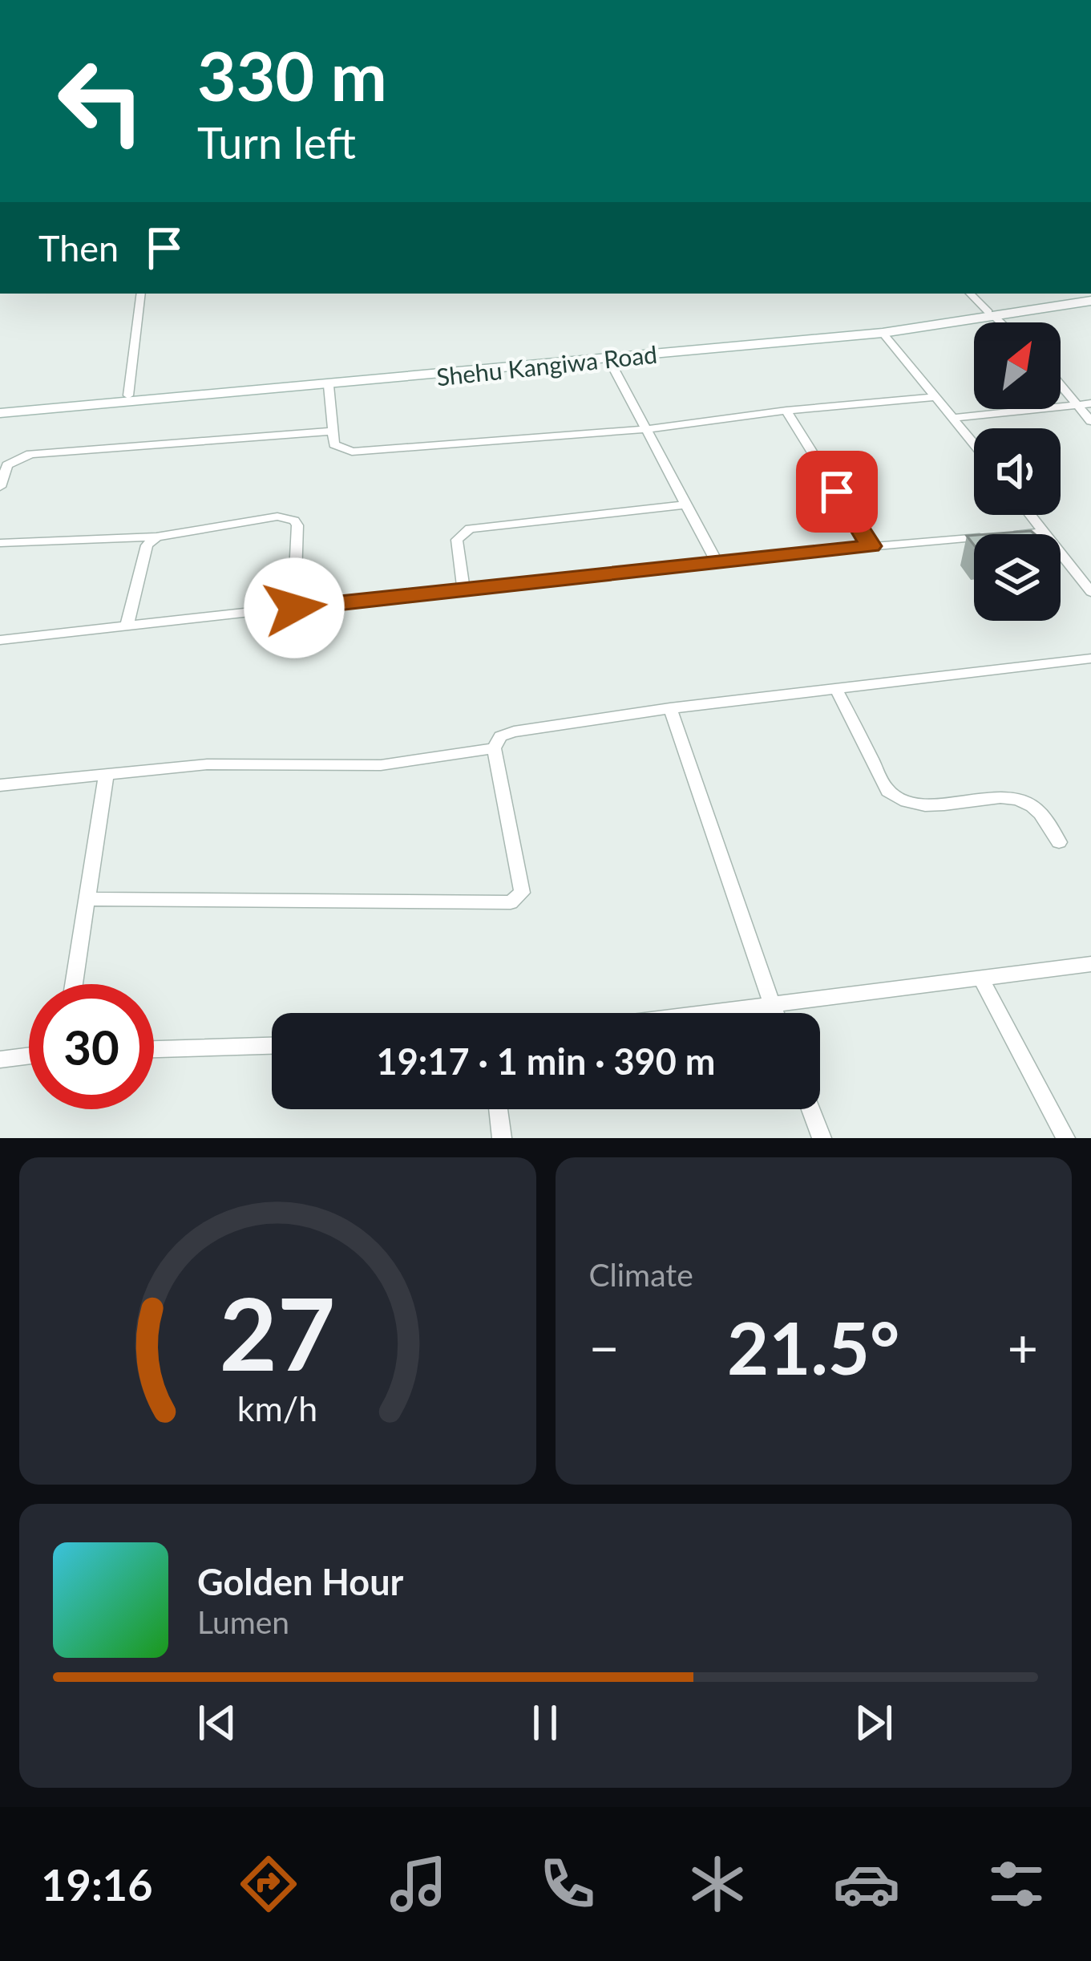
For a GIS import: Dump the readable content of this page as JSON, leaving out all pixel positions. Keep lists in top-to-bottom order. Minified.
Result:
{"streets":{"main road":["Shehu Kangiwa Road"]},"north":"top right","page":{"turn":["330 m","Turn left"],"then":"Then","limit":"30","trip":"19:17 · 1 min · 390 m","tile":"Climate","heat":["−","21.5°","+"],"song":["Golden Hour","Lumen"],"tabs":"19:16","gauge":["27","km/h"]}}
